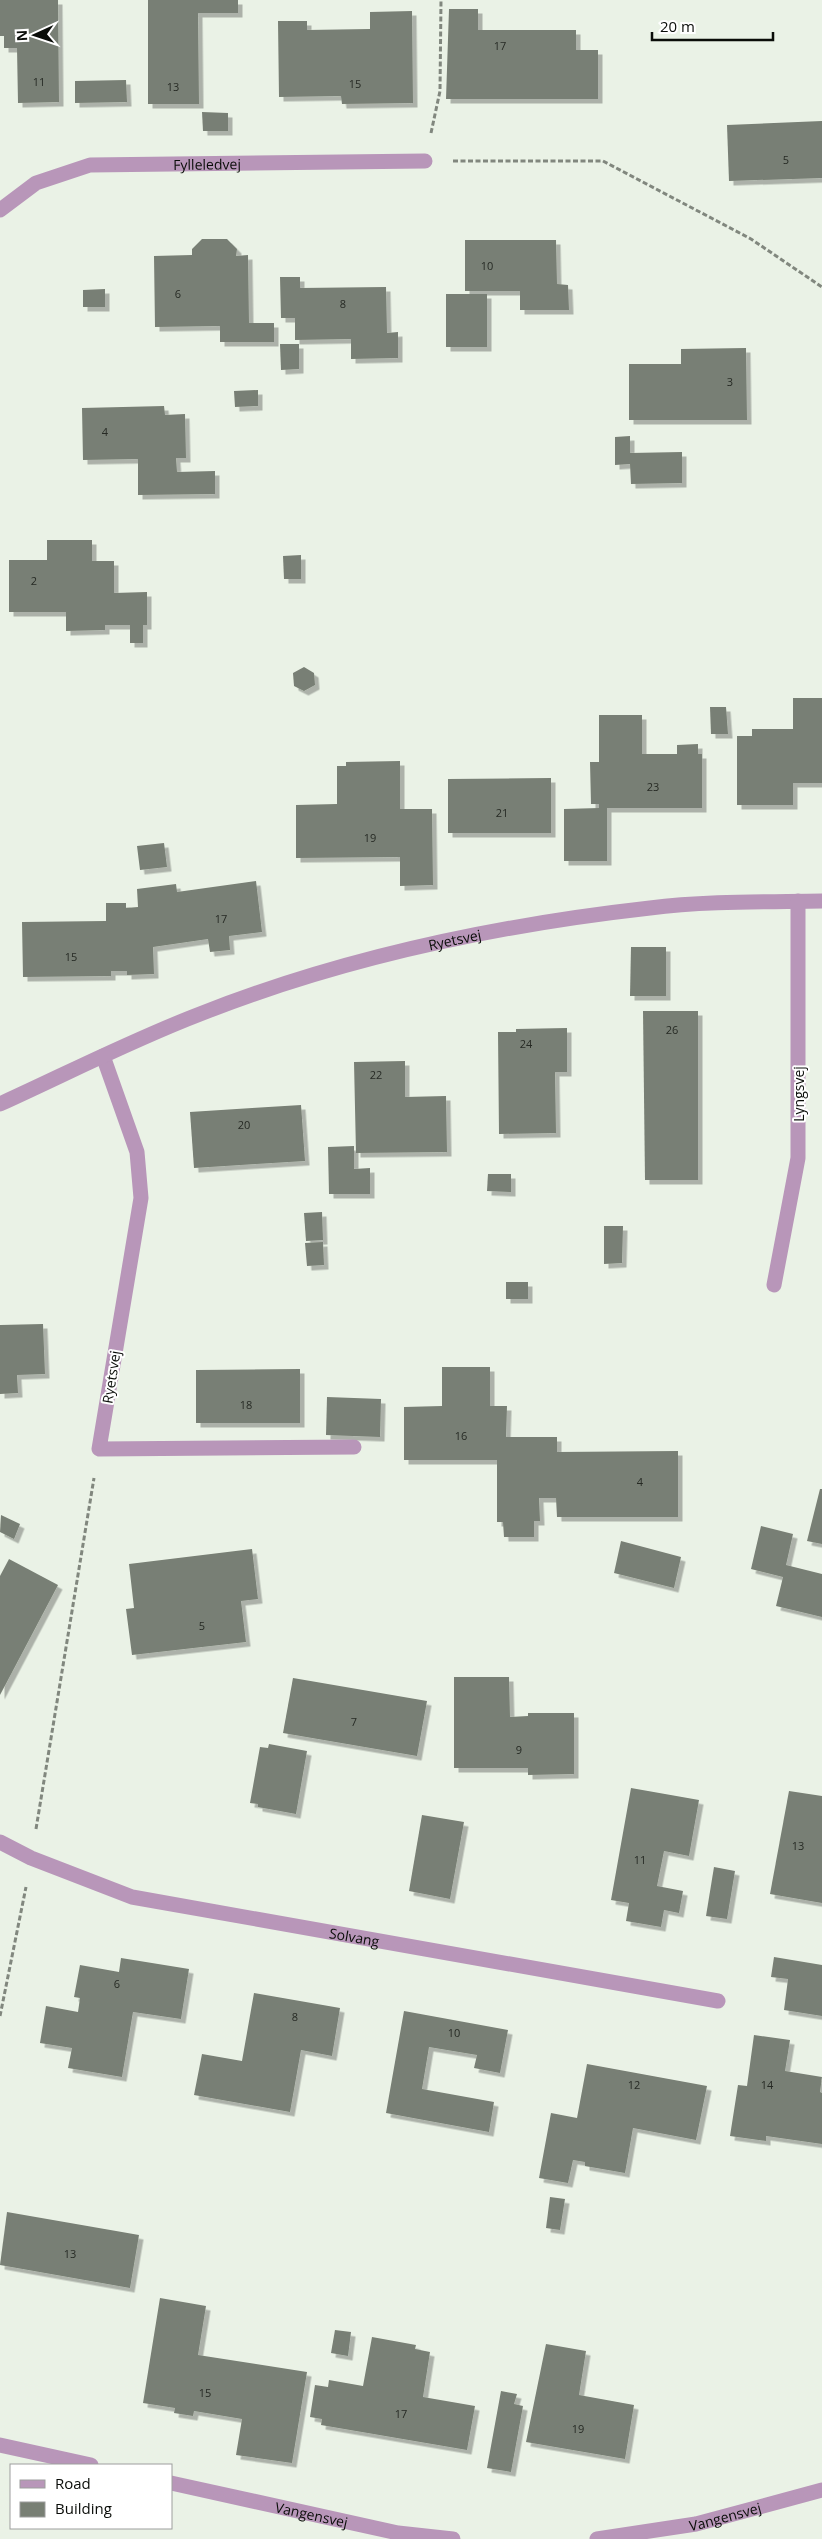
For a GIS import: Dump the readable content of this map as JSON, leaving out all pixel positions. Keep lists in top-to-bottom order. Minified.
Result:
{"streets":{"street":["Fylleledvej","Ryetsvej","Lyngsvej","Solvang","Vangensvej"]},"crossings":[["Ryetsvej","Lyngsvej"]],"house_numbers":["17","11","15","13","5","10","6","8","3","4","2","23","21","19","17","15","26","24","22","20","18","16","4","5","7","9","13","11","6","8","10","12","14","13","15","17","19"],"legend":["Road","Building"],"scale_bar":"20 m","north":"left"}
